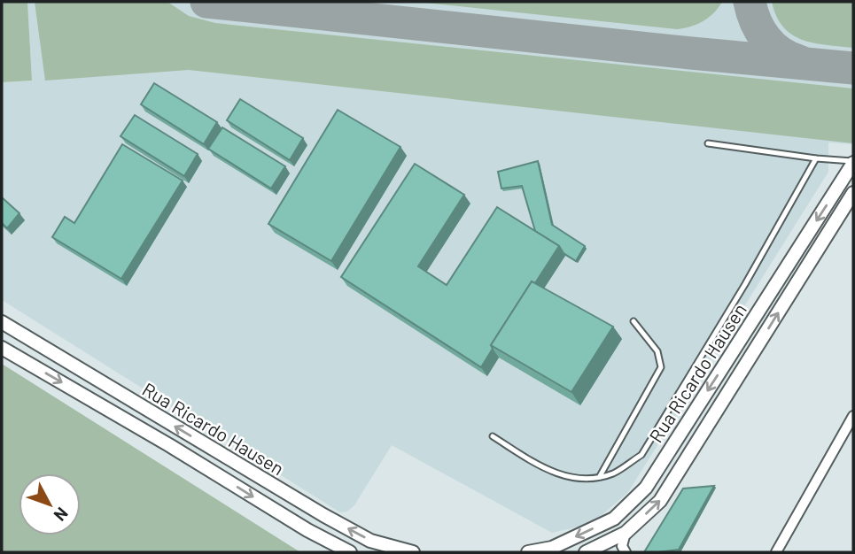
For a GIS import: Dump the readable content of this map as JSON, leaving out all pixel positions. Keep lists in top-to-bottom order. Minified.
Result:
{"streets":{"street":["Rua Ricardo Hausen"]},"north":"bottom right"}
